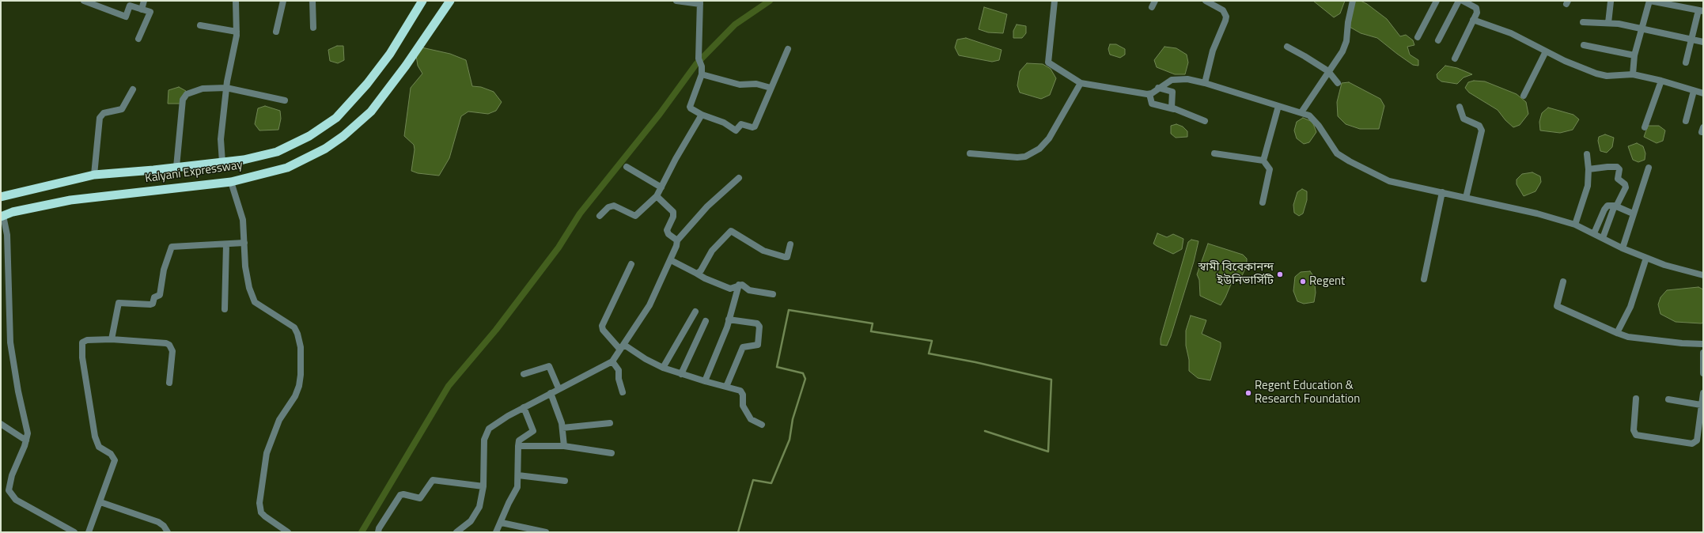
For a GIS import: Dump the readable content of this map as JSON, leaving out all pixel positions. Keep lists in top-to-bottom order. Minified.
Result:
{"streets":{"highway":["Kalyani Expressway"]},"places":["স্বামী বিবেকানন্দ ইউনিভার্সিটি","Regent","Regent Education & Research Foundation"]}
